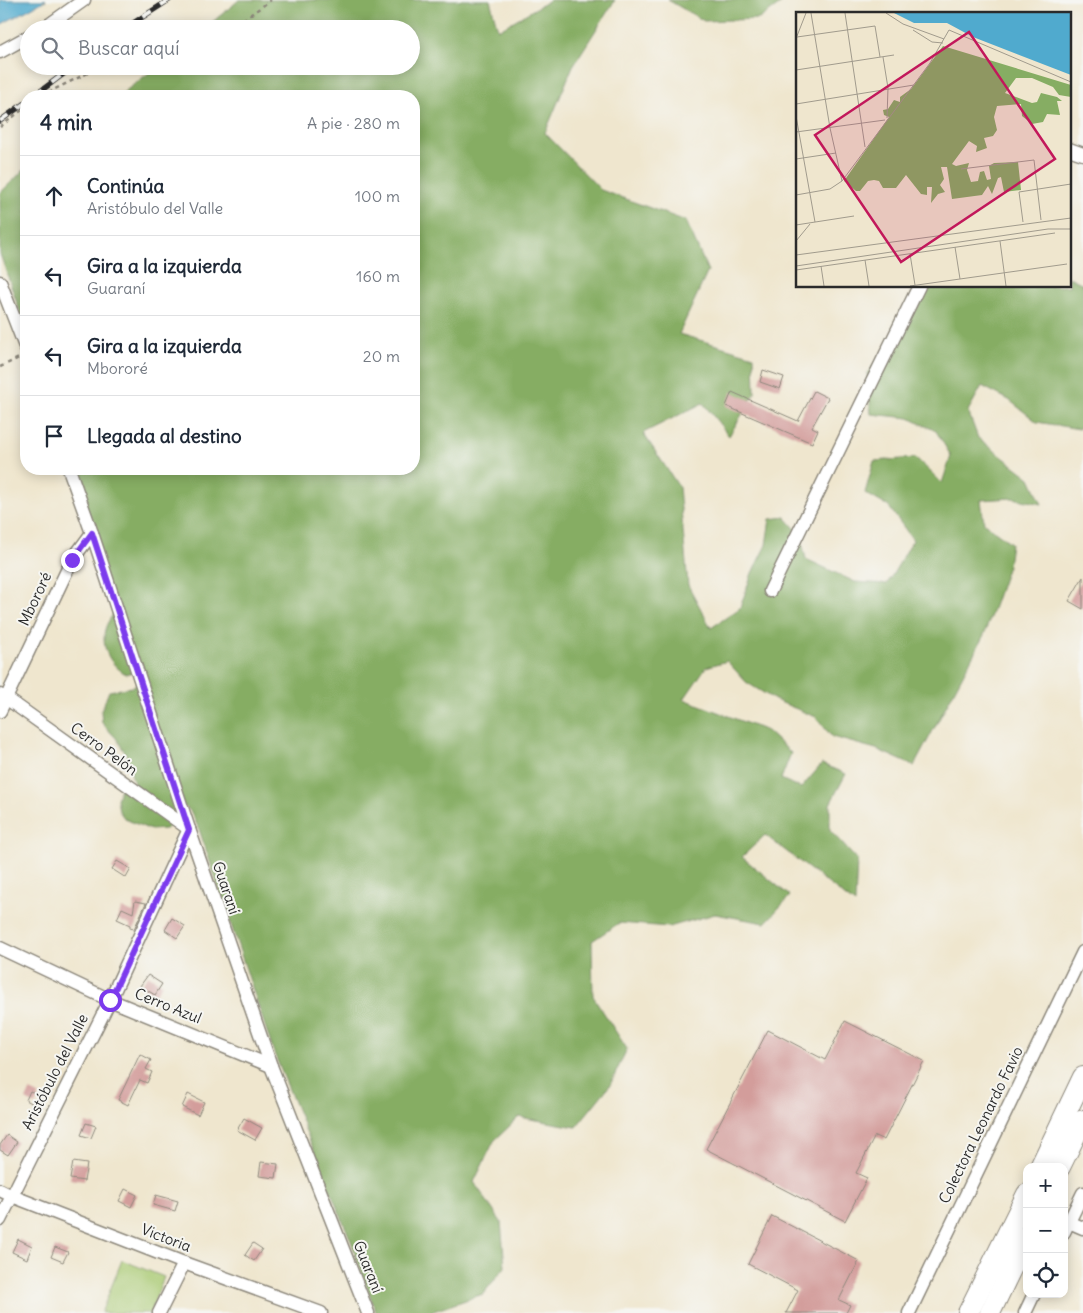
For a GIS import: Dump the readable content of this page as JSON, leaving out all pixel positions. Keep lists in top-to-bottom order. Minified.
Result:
{"streets":{"street":["Mbororé","Cerro Pelón","Guaraní","Cerro Azul","Aristóbulo del Valle","Colectora Leonardo Favio","Victoria"]},"crossings":[["Mbororé","Cerro Pelón"],["Mbororé","Guaraní"],["Cerro Pelón","Guaraní"],["Cerro Pelón","Aristóbulo del Valle"],["Guaraní","Cerro Azul"],["Guaraní","Aristóbulo del Valle"],["Cerro Azul","Aristóbulo del Valle"],["Aristóbulo del Valle","Victoria"]],"page":{"search":"Buscar aquí","heading":["4 min","A pie · 280 m"],"list":[["Continúa","Aristóbulo del Valle","100 m"],["Gira a la izquierda","Guaraní","160 m"],["Gira a la izquierda","Mbororé","20 m"],"Llegada al destino"],"map_buttons":["+","−"]}}
